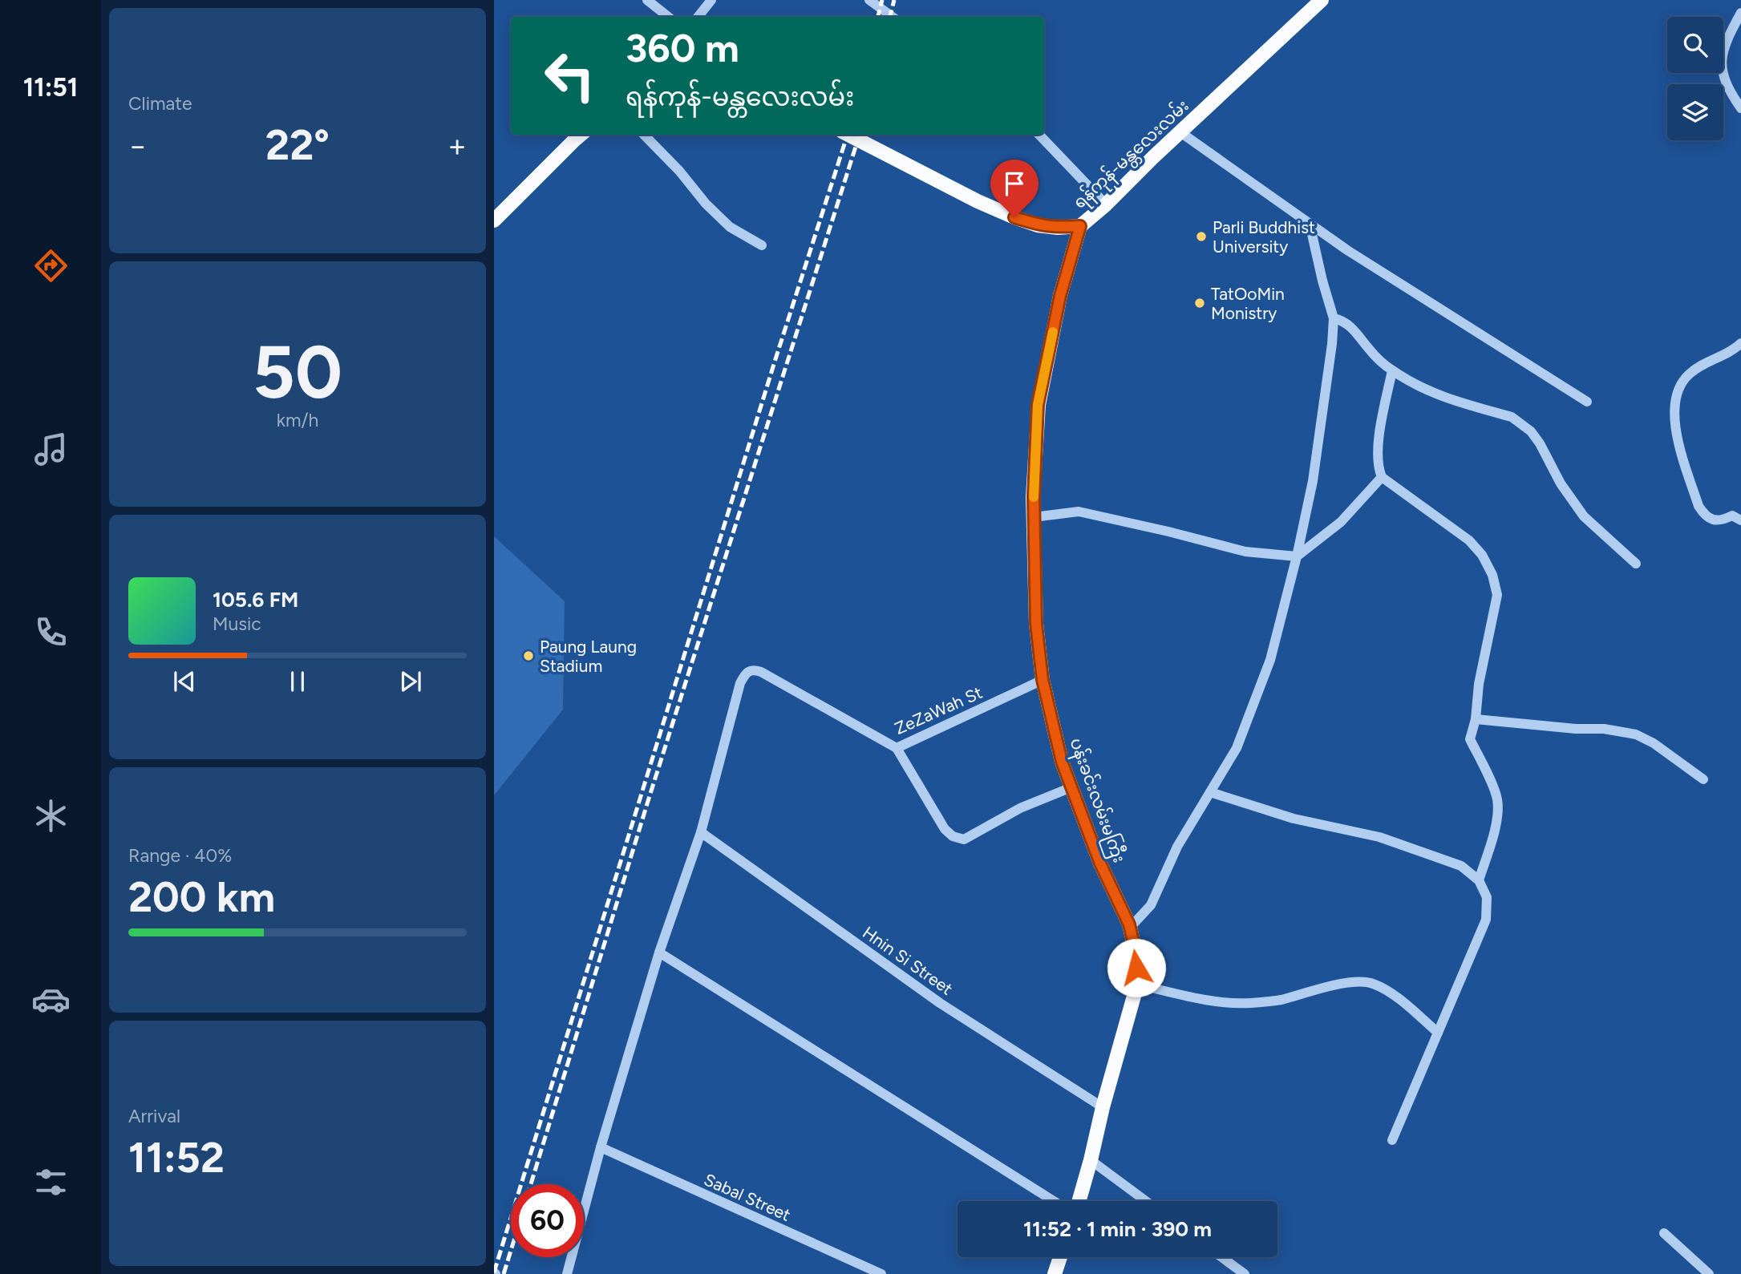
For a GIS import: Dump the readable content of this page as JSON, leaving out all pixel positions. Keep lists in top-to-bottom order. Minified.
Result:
{"streets":{"main road":["ရန်ကုန်-မန္တလေးလမ်း","ပန်းခင်းလမ်းမကြီး"],"street":["ZeZaWah St","Hnin Si Street","Sabal Street"]},"crossings":[["ရန်ကုန်-မန္တလေးလမ်း","ပန်းခင်းလမ်းမကြီး"],["ZeZaWah St","ပန်းခင်းလမ်းမကြီး"],["ZeZaWah St","Hnin Si Street"],["ပန်းခင်းလမ်းမကြီး","Hnin Si Street"]],"places":["Parli Buddhist University","TatOoMin Monistry","Paung Laung Stadium"],"page":{"tabs":"11:51","tile":["Climate",["50","km/h"],["Range · 40%","200 km"],["Arrival","11:52"]],"turn":["360 m","ရန်ကုန်-မန္တလေးလမ်း"],"heat":["−","22°","+"],"song":["105.6 FM","Music"],"limit":"60","trip":"11:52 · 1 min · 390 m"}}
